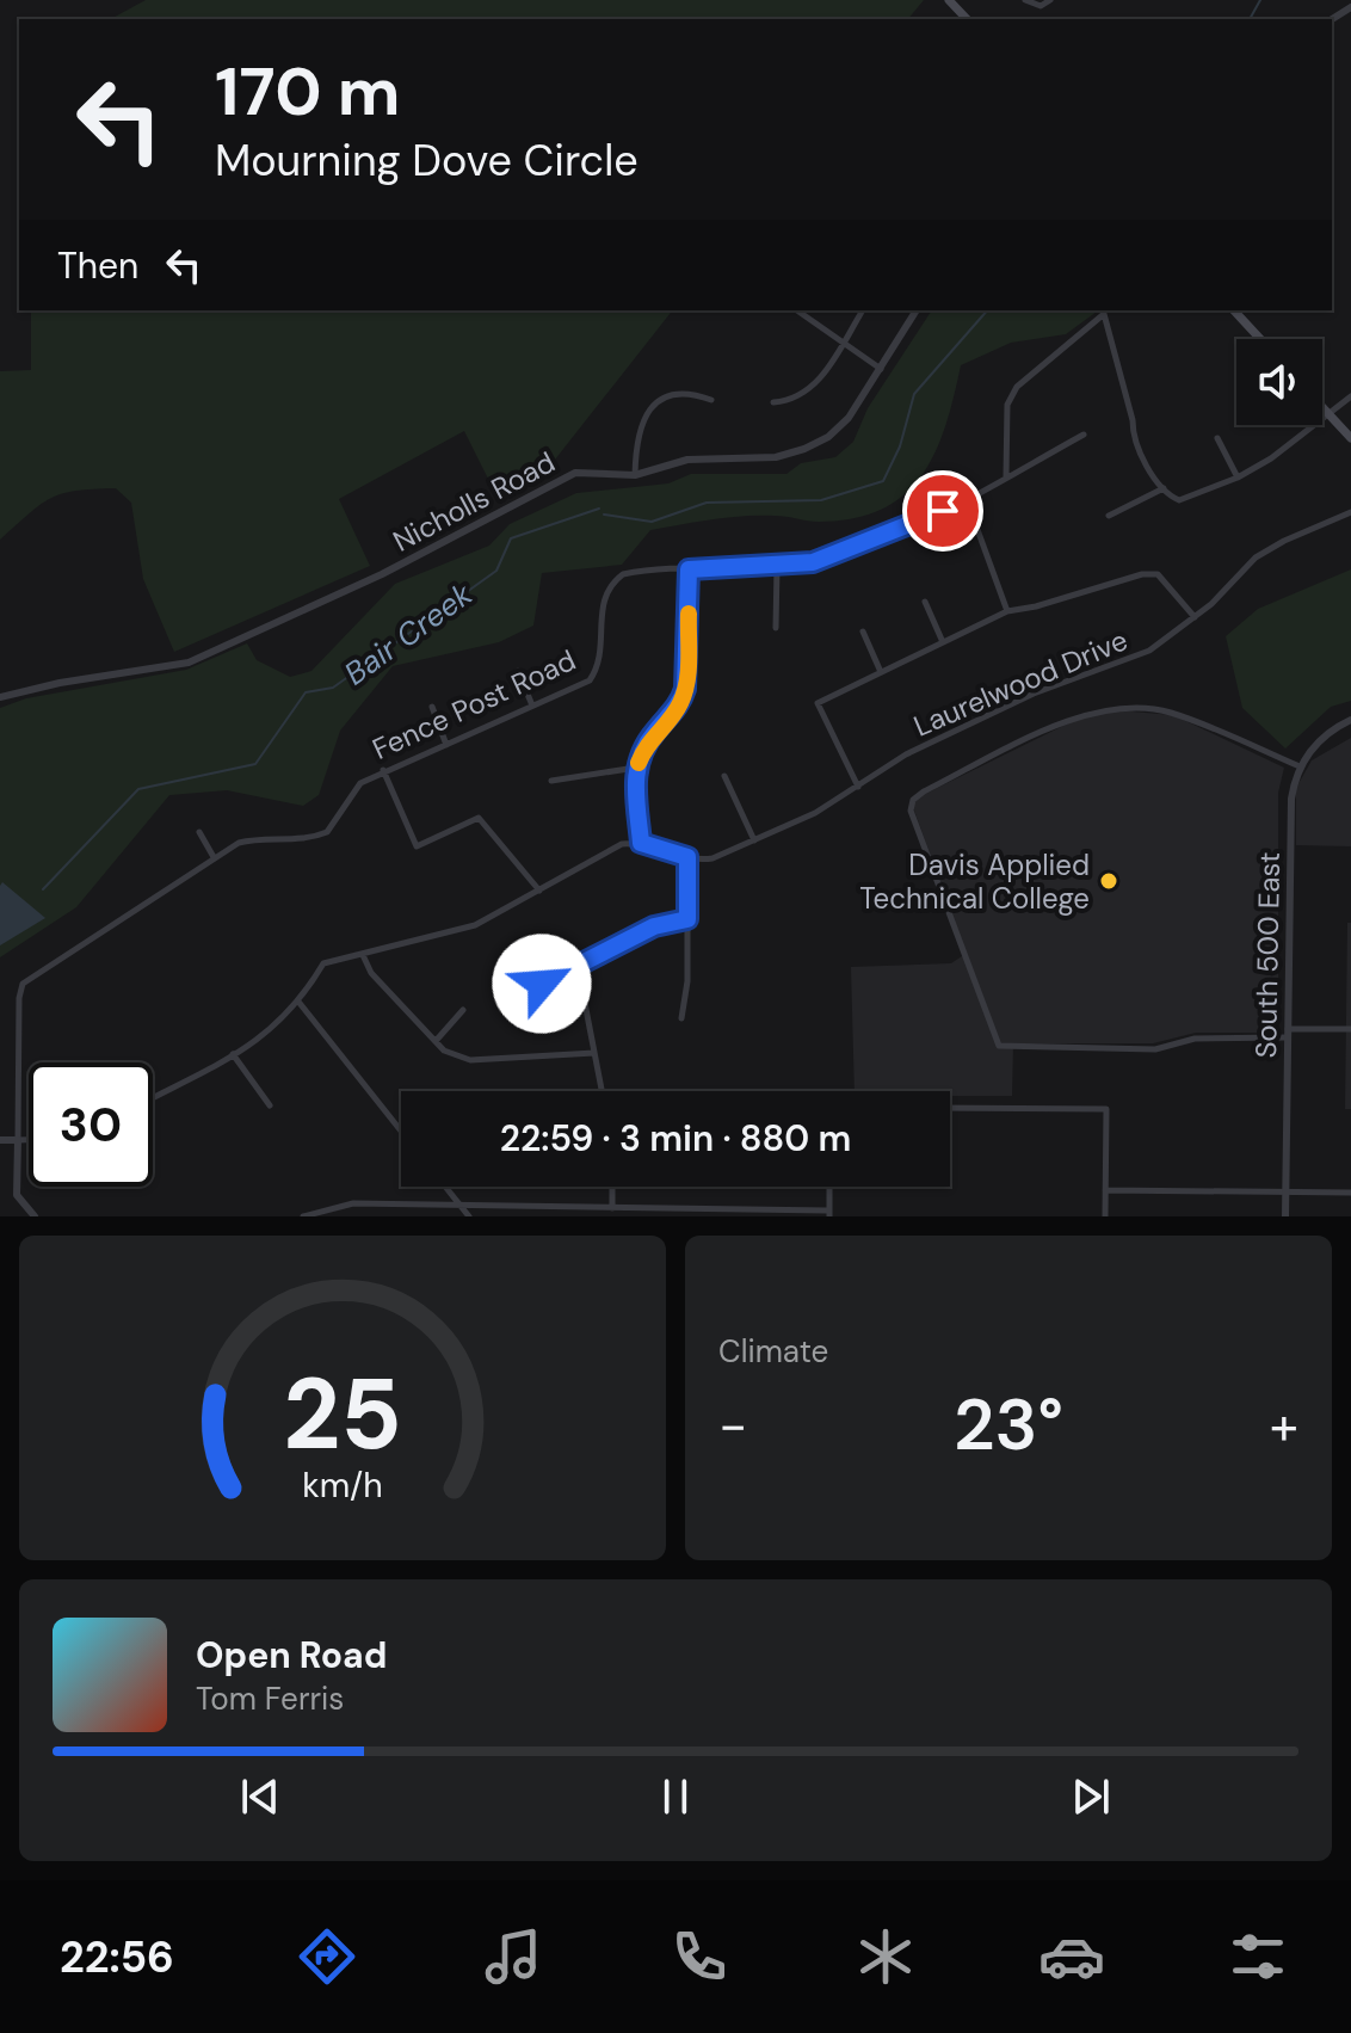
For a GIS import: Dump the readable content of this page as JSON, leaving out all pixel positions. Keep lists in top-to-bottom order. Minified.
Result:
{"streets":{"street":["Nicholls Road","Laurelwood Drive","Fence Post Road","South 500 East"]},"water":["Bair Creek"],"places":["Davis Applied Technical College"],"page":{"turn":["170 m","Mourning Dove Circle"],"then":"Then","limit":"30","trip":"22:59 · 3 min · 880 m","tile":"Climate","heat":["−","23°","+"],"song":["Open Road","Tom Ferris"],"tabs":"22:56","gauge":["25","km/h"]}}
